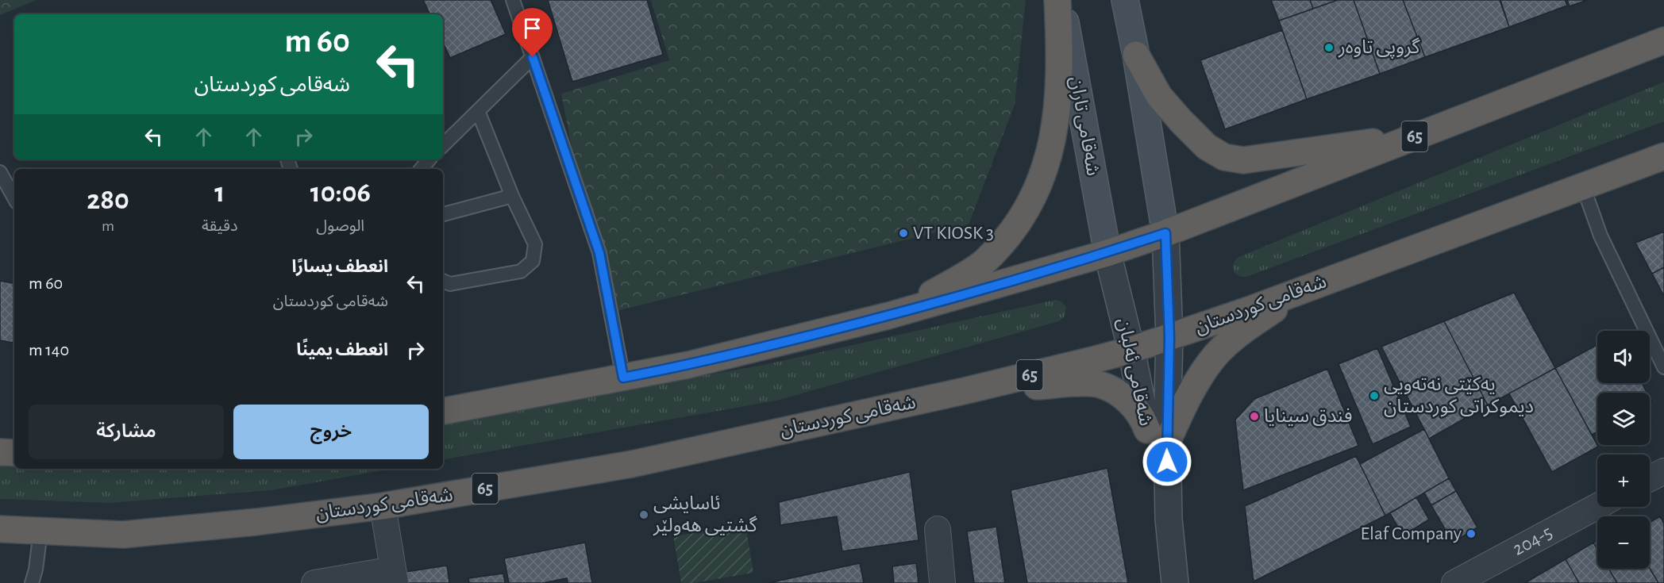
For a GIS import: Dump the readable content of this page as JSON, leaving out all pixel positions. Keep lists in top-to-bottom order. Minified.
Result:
{"streets":{"highway":["65","شەقامی کوردستان"],"main road":["شەقامی تاران"],"street":["شەقامی ئەلبان","204-5"]},"crossings":[["شەقامی تاران","65"],["شەقامی تاران","شەقامی ئەلبان"],["65","شەقامی ئەلبان"],["شەقامی کوردستان","شەقامی ئەلبان"]],"places":["گروپی تاوەر","VT KIOSK 3","یه‌كێتی نه‌ته‌ویی دیموكراتی كوردستان","فندق سينايا","ئاسایشی گشتیی هەولێر","Elaf Company"],"page":{"turn":["60 m","شەقامی کوردستان"],"eta":["10:06","الوصول","1","دقيقة","280","m"],"list":[{"name":"انعطف يسارًا","note":"شەقامی کوردستان","value":"60 m"},{"name":"انعطف يمينًا","value":"140 m"}],"map_buttons":["+","−"],"buttons":["خروج","مشاركة"]}}
